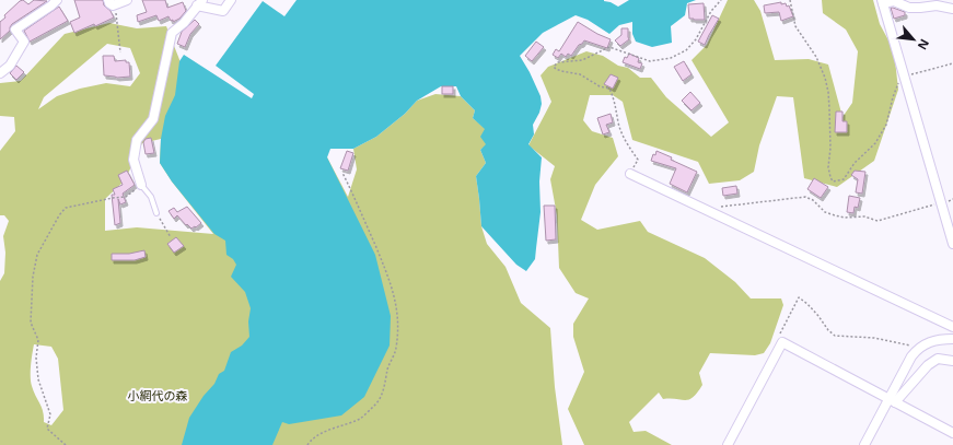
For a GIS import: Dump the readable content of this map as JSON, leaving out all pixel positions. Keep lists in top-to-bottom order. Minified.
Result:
{"parks":["小網代の森"],"north":"bottom right"}
